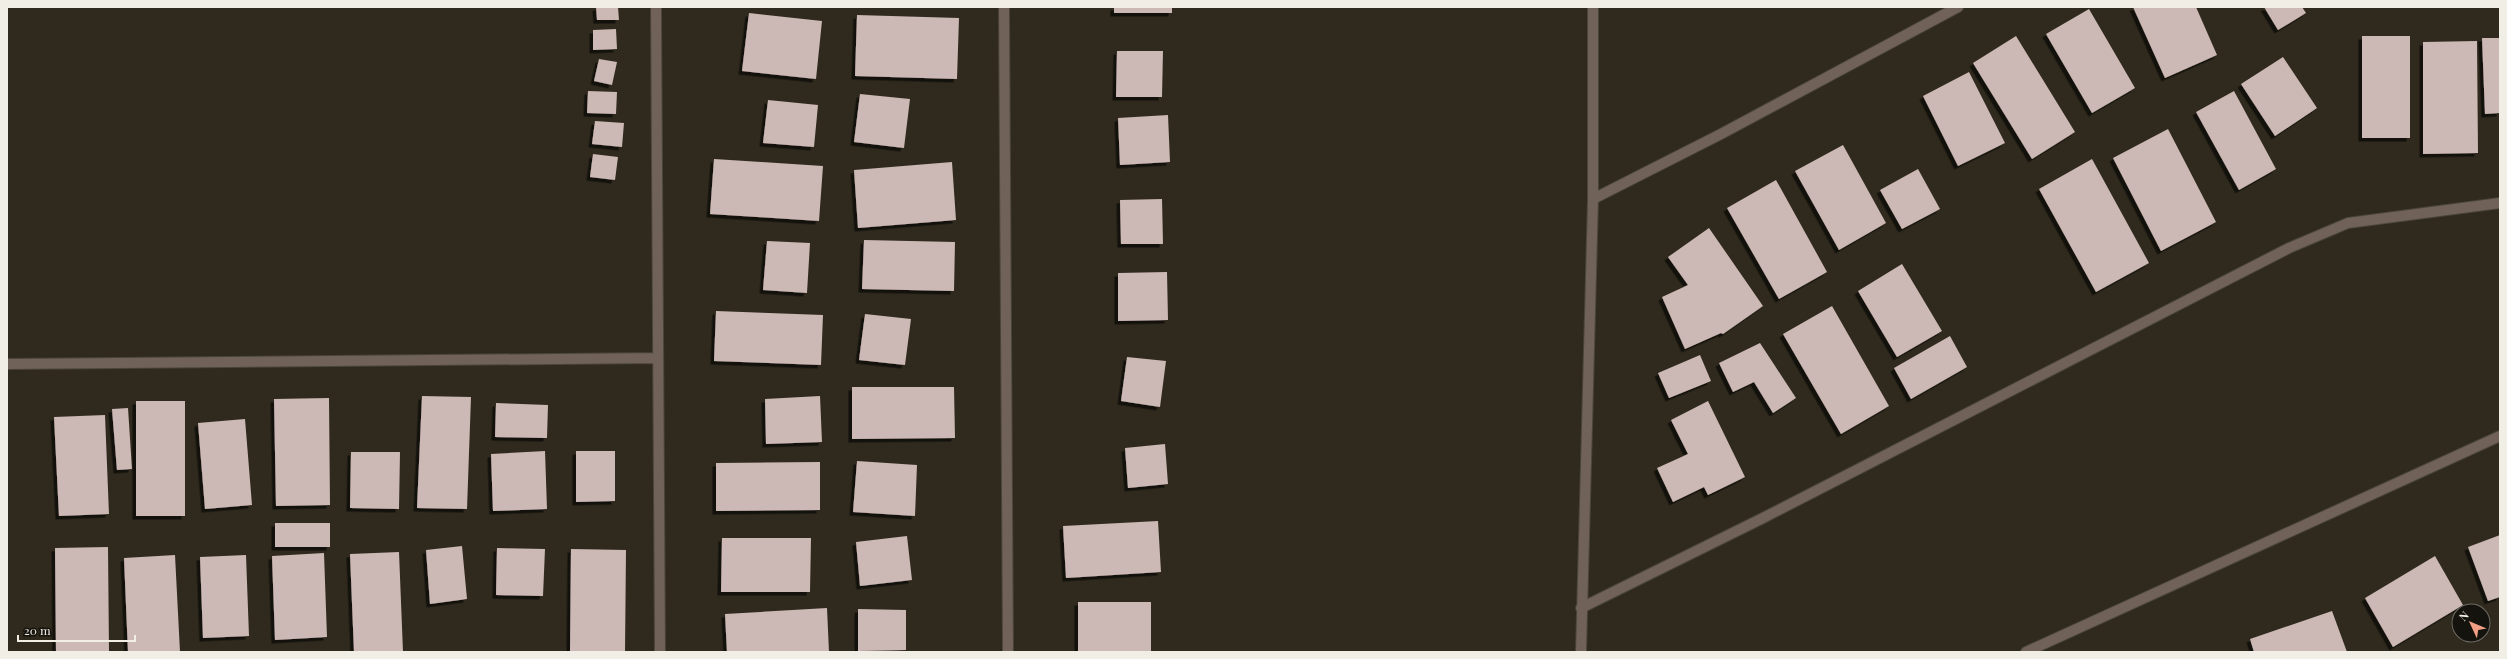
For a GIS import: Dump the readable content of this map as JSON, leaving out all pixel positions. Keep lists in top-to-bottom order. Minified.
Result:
{"scale_bar":"20 m","north":"top left"}
